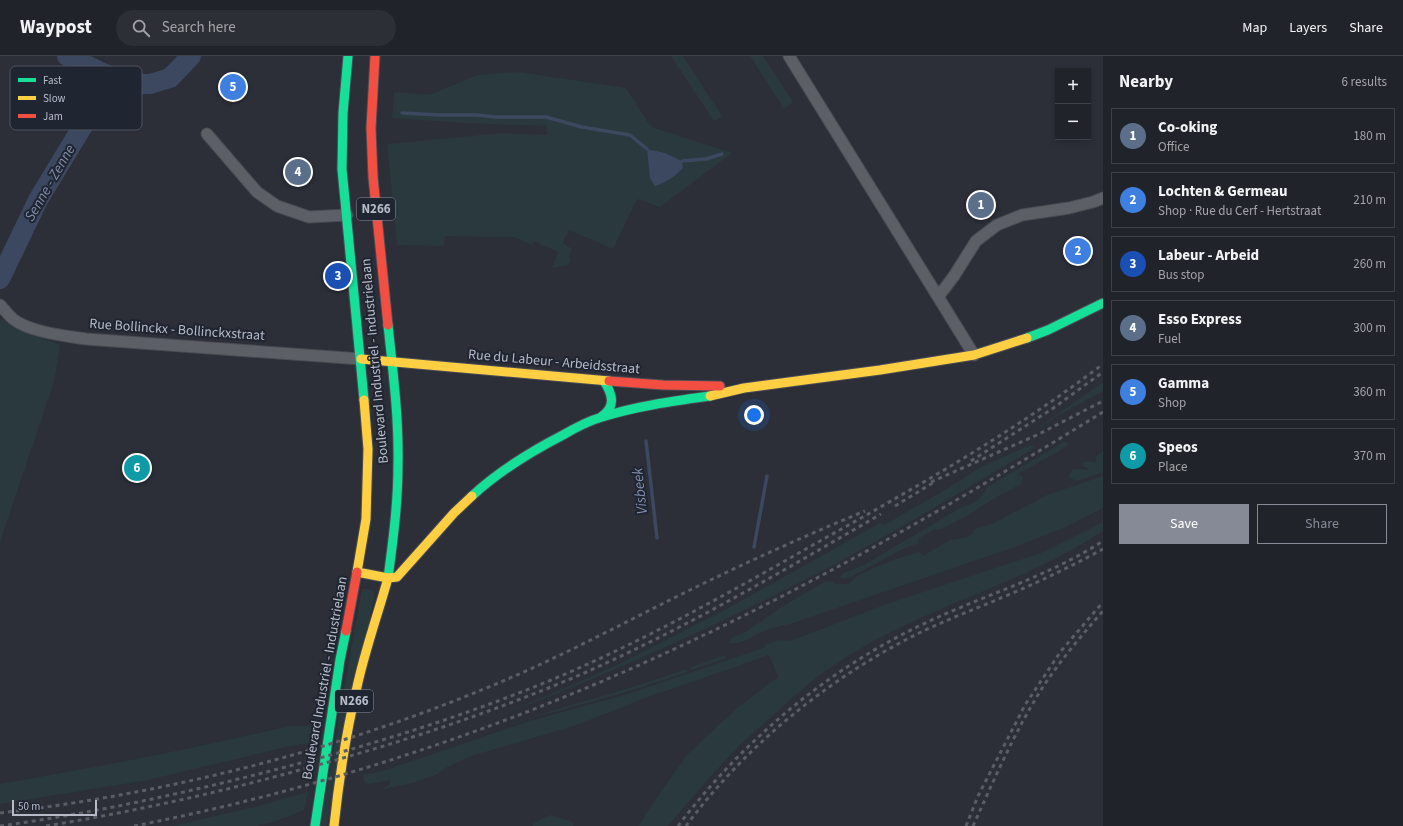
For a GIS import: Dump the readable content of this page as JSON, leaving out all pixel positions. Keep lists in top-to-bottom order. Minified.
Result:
{"streets":{"main road":["N266","Boulevard Industriel - Industrielaan","Rue du Labeur - Arbeidsstraat"],"street":["Rue Bollinckx - Bollinckxstraat"]},"crossings":[["Rue Bollinckx - Bollinckxstraat","Boulevard Industriel - Industrielaan"],["Rue Bollinckx - Bollinckxstraat","Rue du Labeur - Arbeidsstraat"],["Boulevard Industriel - Industrielaan","Rue du Labeur - Arbeidsstraat"]],"water":["Senne - Zenne","Visbeek"],"legend":["Fast","Slow","Jam"],"scale_bar":"50 m","page":{"header":"Waypost","search":"Search here","nav":["Map","Layers","Share"],"heading":["Nearby","6 results"],"map_buttons":["+","−"],"pins":["5","4","1","2","3","6"],"list":[{"mark":"1","name":"Co-oking","note":"Office","value":"180 m"},{"mark":"2","name":"Lochten & Germeau","note":"Shop · Rue du Cerf - Hertstraat","value":"210 m"},{"mark":"3","name":"Labeur - Arbeid","note":"Bus stop","value":"260 m"},{"mark":"4","name":"Esso Express","note":"Fuel","value":"300 m"},{"mark":"5","name":"Gamma","note":"Shop","value":"360 m"},{"mark":"6","name":"Speos","note":"Place","value":"370 m"}],"buttons":["Save","Share"],"scale":"50 m"}}
